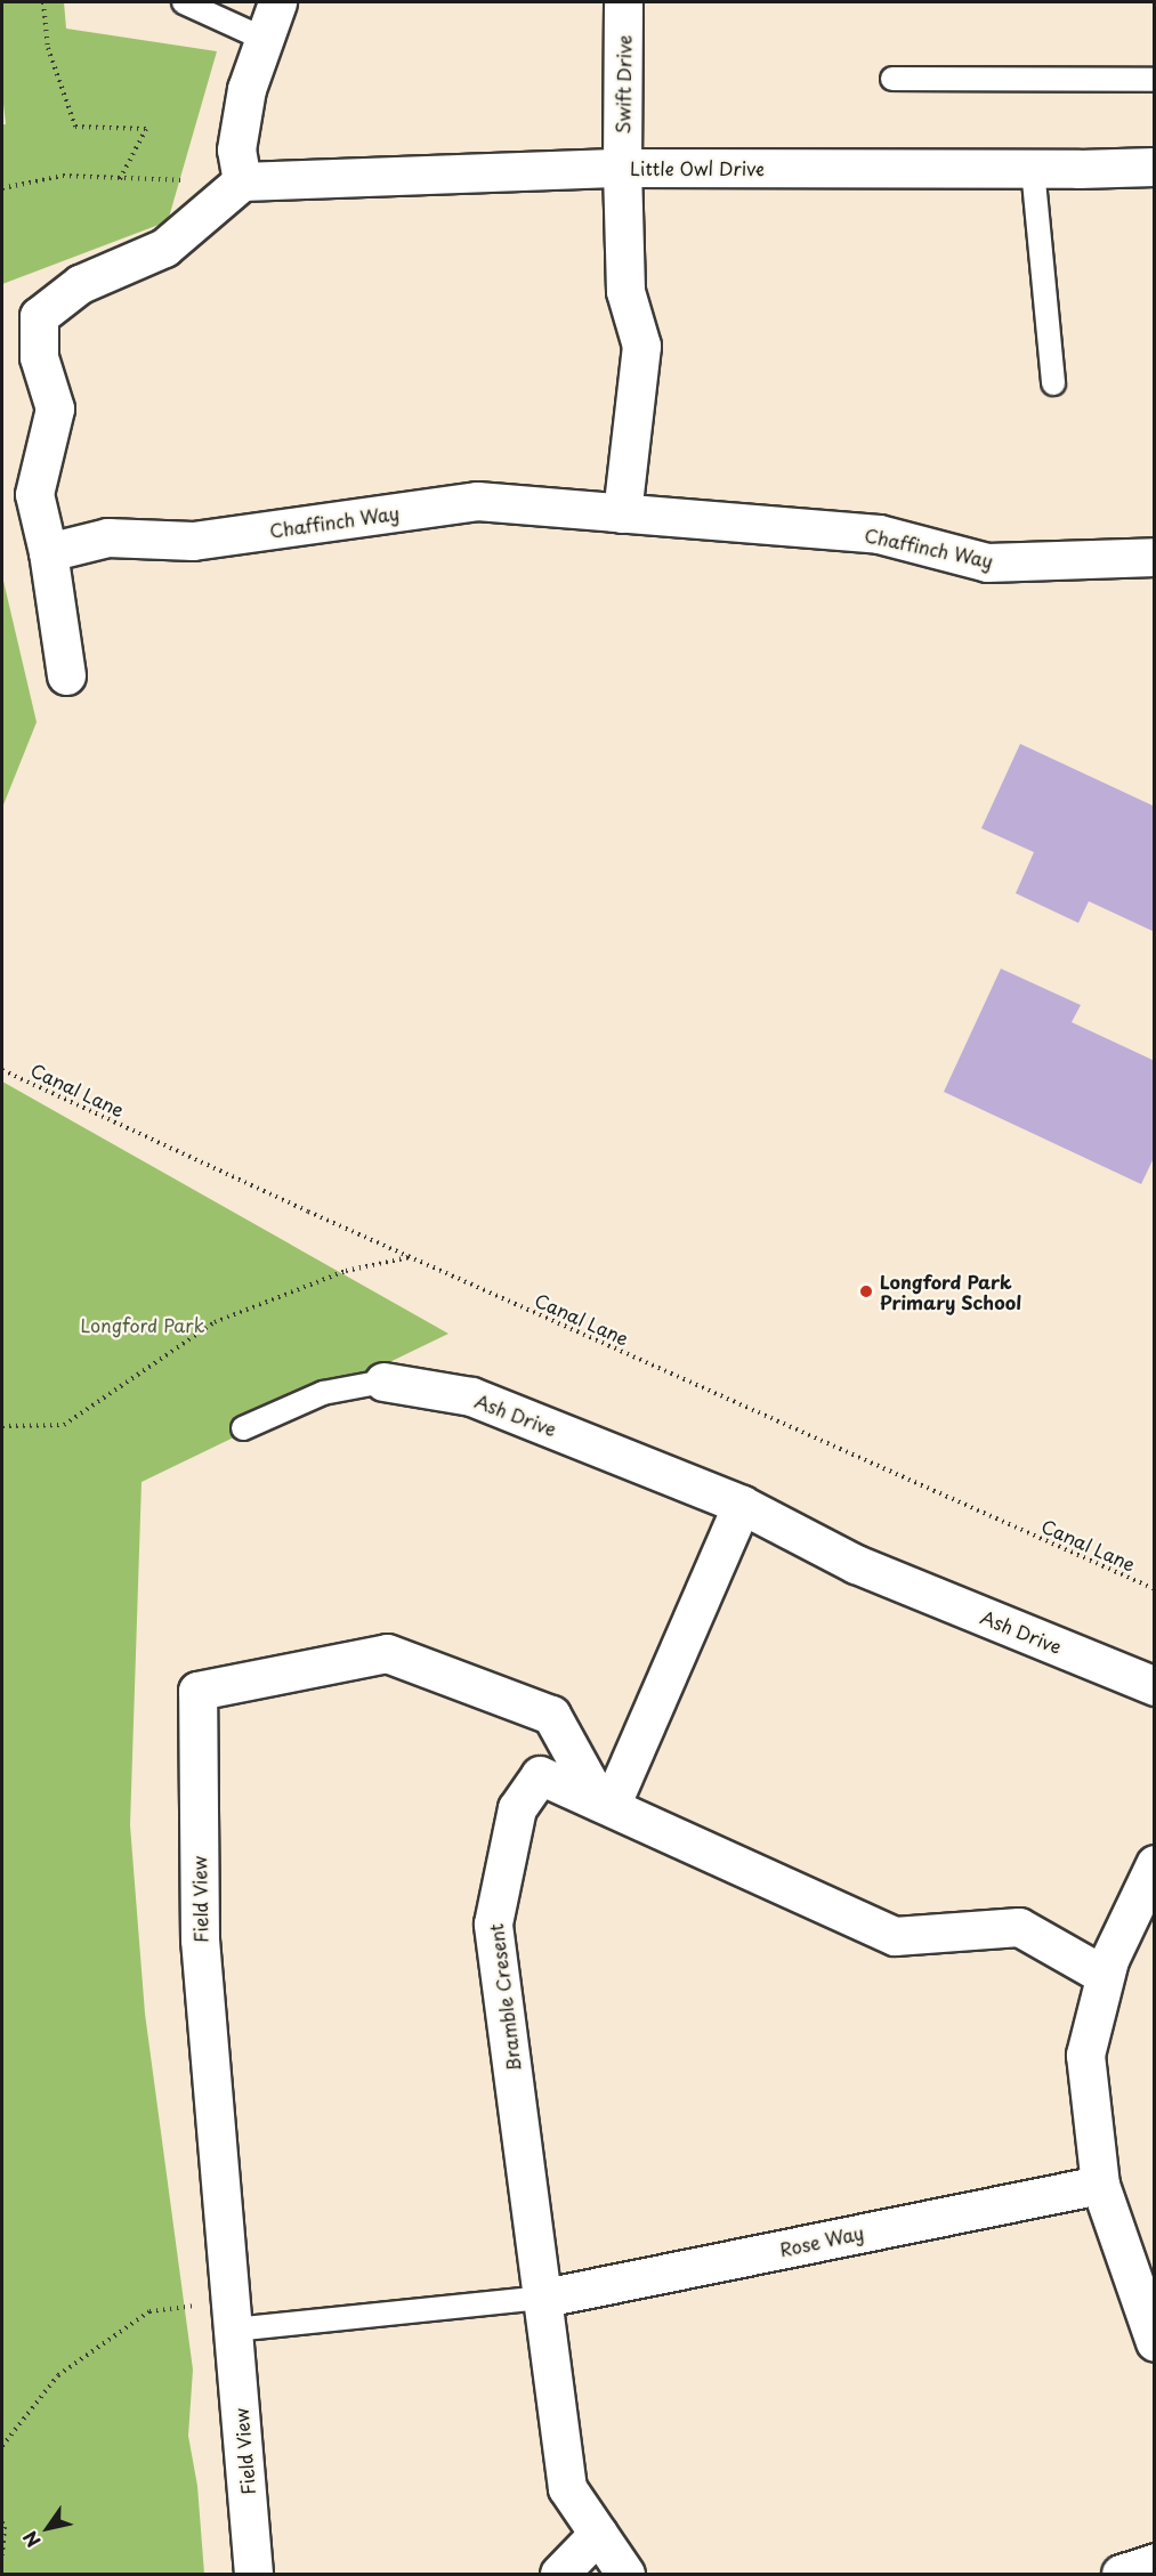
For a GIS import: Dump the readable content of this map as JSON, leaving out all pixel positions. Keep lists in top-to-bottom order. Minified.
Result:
{"streets":{"street":["Swift Drive","Little Owl Drive","Chaffinch Way","Ash Drive","Field View","Bramble Cresent","Rose Way"],"path":["Canal Lane"]},"crossings":[["Swift Drive","Little Owl Drive"],["Field View","Bramble Cresent"],["Bramble Cresent","Rose Way"]],"parks":["Longford Park"],"places":["Longford Park Primary School"],"north":"bottom left"}
